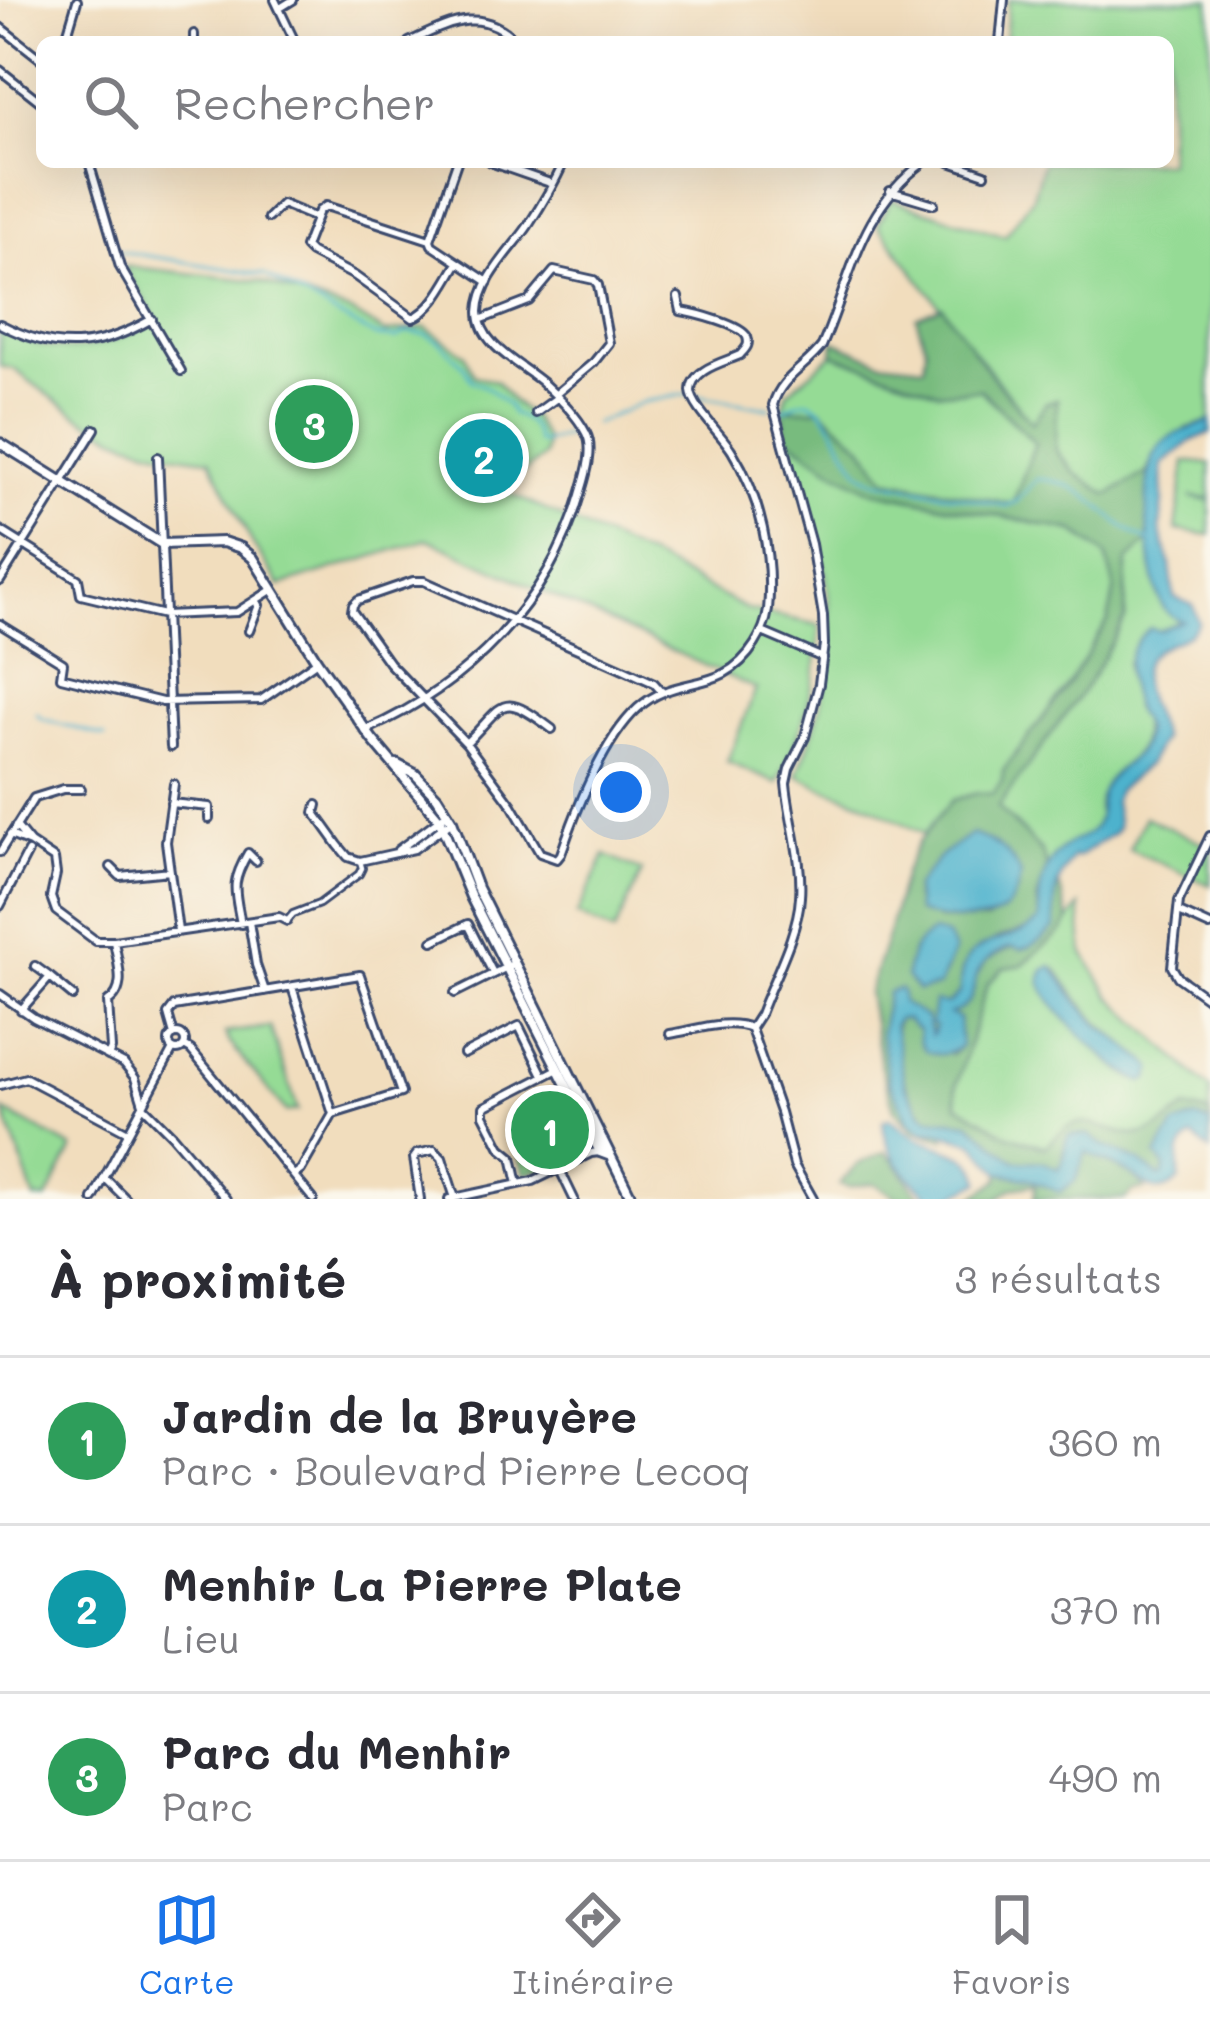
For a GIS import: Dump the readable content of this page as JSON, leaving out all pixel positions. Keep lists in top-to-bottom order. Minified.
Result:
{"page":{"search":"Rechercher","pins":["3","2","1"],"heading":["À proximité","3 résultats"],"list":[{"mark":"1","name":"Jardin de la Bruyère","note":"Parc · Boulevard Pierre Lecoq","value":"360 m"},{"mark":"2","name":"Menhir La Pierre Plate","note":"Lieu","value":"370 m"},{"mark":"3","name":"Parc du Menhir","note":"Parc","value":"490 m"}],"nav":["Carte","Itinéraire","Favoris"]}}
